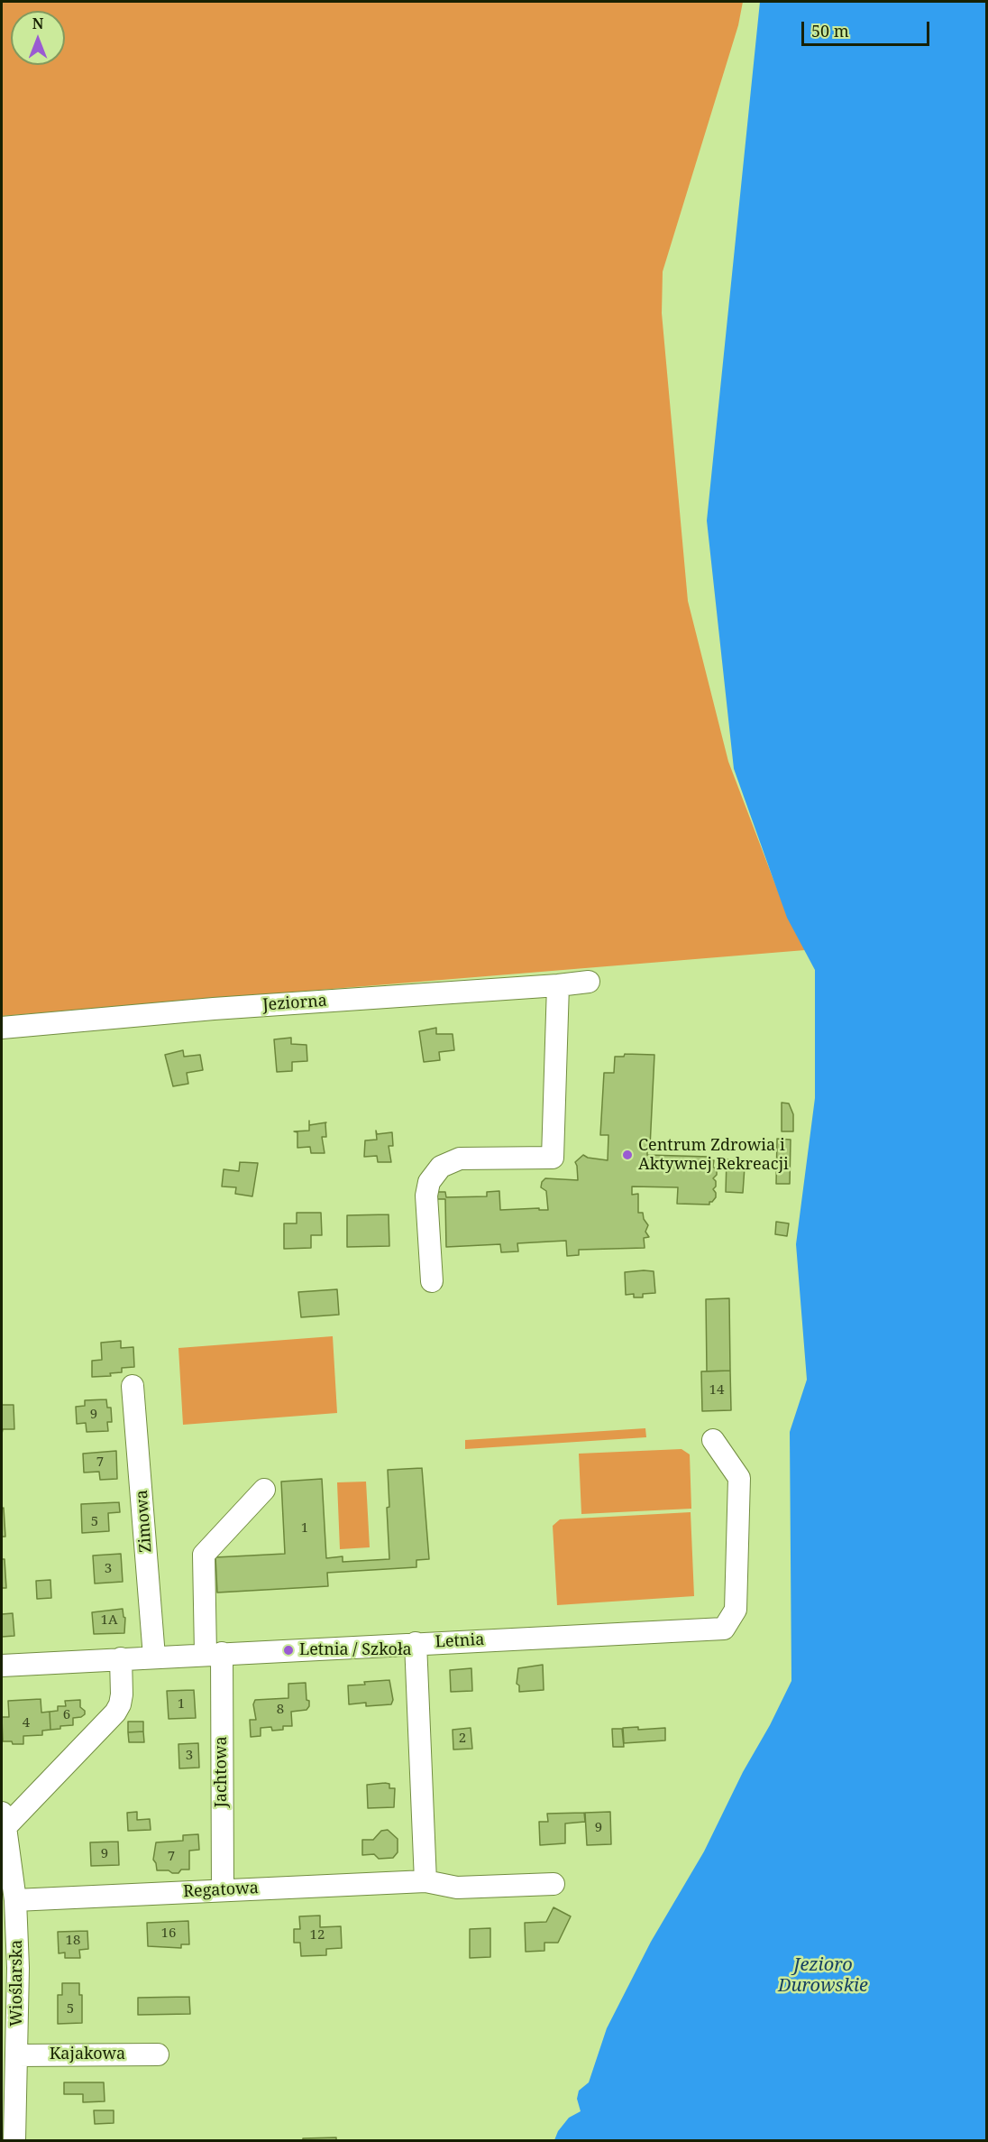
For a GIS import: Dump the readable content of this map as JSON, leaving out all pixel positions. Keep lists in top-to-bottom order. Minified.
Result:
{"streets":{"street":["Jeziorna","Zimowa","Letnia","Jachtowa","Regatowa","Wioślarska","Kajakowa"]},"crossings":[["Zimowa","Letnia"],["Letnia","Jachtowa"],["Letnia","Wioślarska"],["Jachtowa","Regatowa"],["Regatowa","Wioślarska"],["Wioślarska","Kajakowa"]],"water":["Jezioro Durowskie"],"places":["Centrum Zdrowia i Aktywnej Rekreacji","Letnia / Szkoła"],"house_numbers":["14","9","7","5","1","3","1A","1","8","6","4","2","3","9","9","7","16","12","18","5"],"scale_bar":"50 m","north":"top"}
